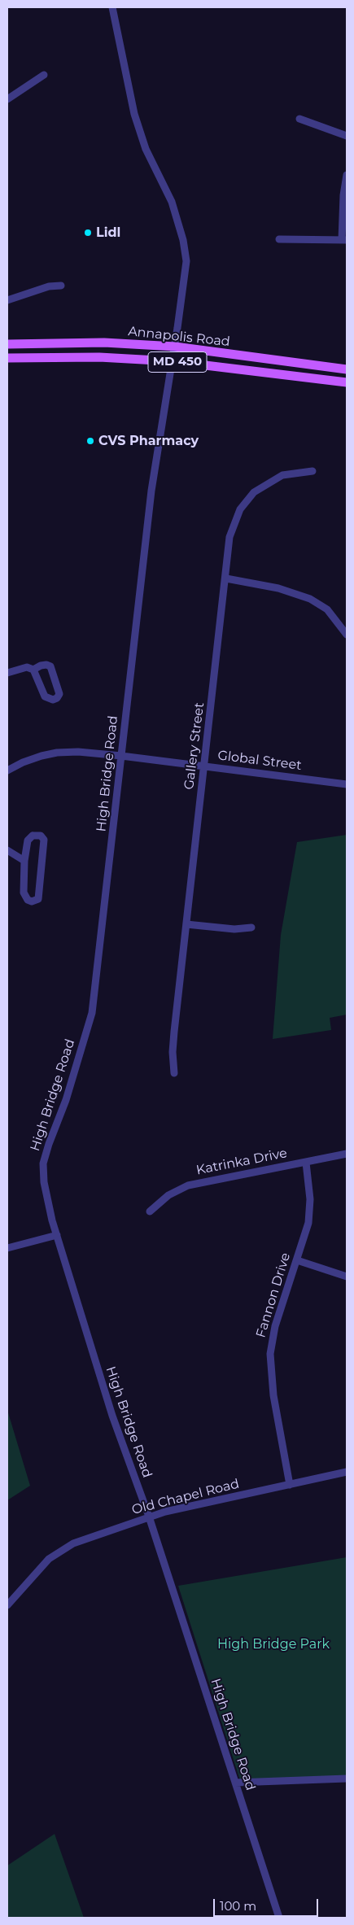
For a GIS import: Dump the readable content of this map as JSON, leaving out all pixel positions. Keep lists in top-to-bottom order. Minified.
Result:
{"streets":{"main road":["Annapolis Road","MD 450"],"street":["Gallery Street","Global Street","High Bridge Road","Katrinka Drive","Fannon Drive","Old Chapel Road"]},"crossings":[["Annapolis Road","High Bridge Road"],["Gallery Street","Global Street"],["Global Street","High Bridge Road"],["High Bridge Road","Old Chapel Road"],["Katrinka Drive","Fannon Drive"],["Fannon Drive","Old Chapel Road"]],"parks":["High Bridge Park"],"places":["Lidl","CVS Pharmacy"],"scale_bar":"100 m"}
